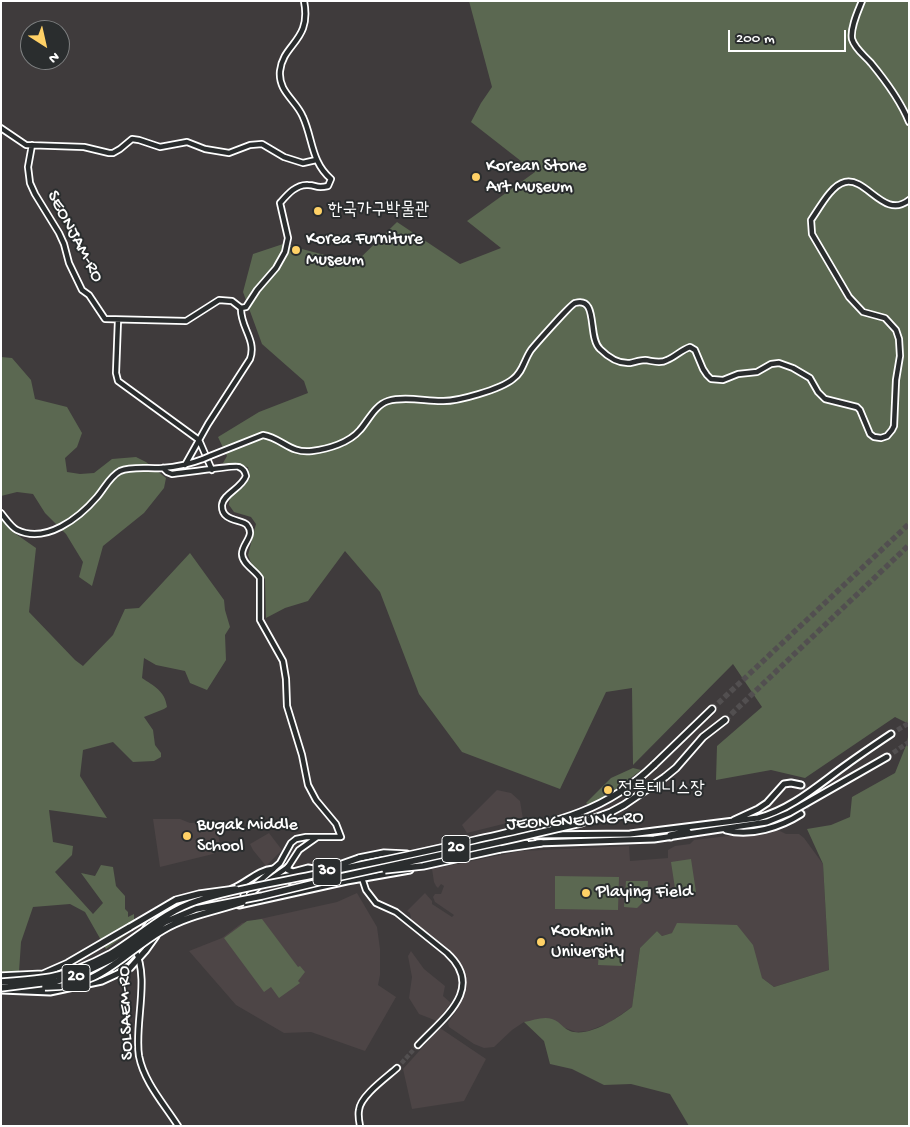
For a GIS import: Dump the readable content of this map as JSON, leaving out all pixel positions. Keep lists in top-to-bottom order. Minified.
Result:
{"streets":{"highway":["30"],"main road":["JEONGNEUNG-RO","20"],"street":["SEONJAM-RO","SOLSAEM-RO"]},"crossings":[["JEONGNEUNG-RO","30"],["JEONGNEUNG-RO","SOLSAEM-RO"]],"places":["Korean Stone Art Museum","한국가구박물관","Korea Furniture Museum","정릉테니스장","Bugak Middle School","Playing Field","Kookmin University"],"scale_bar":"200 m","north":"bottom right"}
